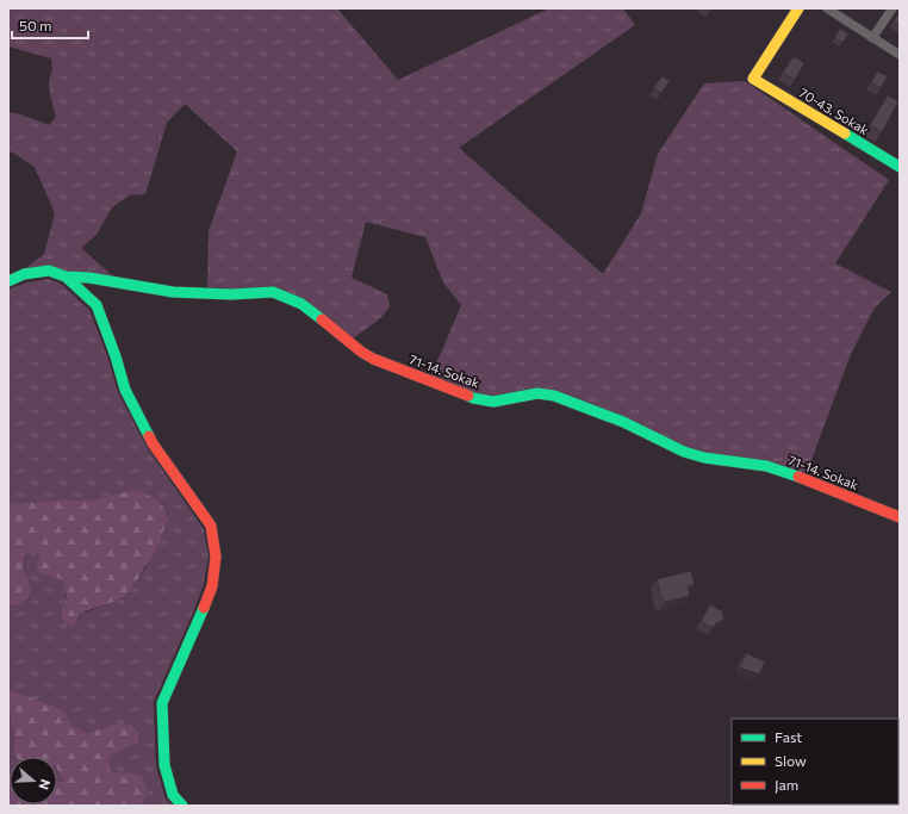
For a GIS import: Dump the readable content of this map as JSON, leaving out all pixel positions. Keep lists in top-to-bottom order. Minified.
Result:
{"streets":{"street":["70-43. Sokak","71-14. Sokak"]},"legend":["Fast","Slow","Jam"],"scale_bar":"50 m","north":"right"}
